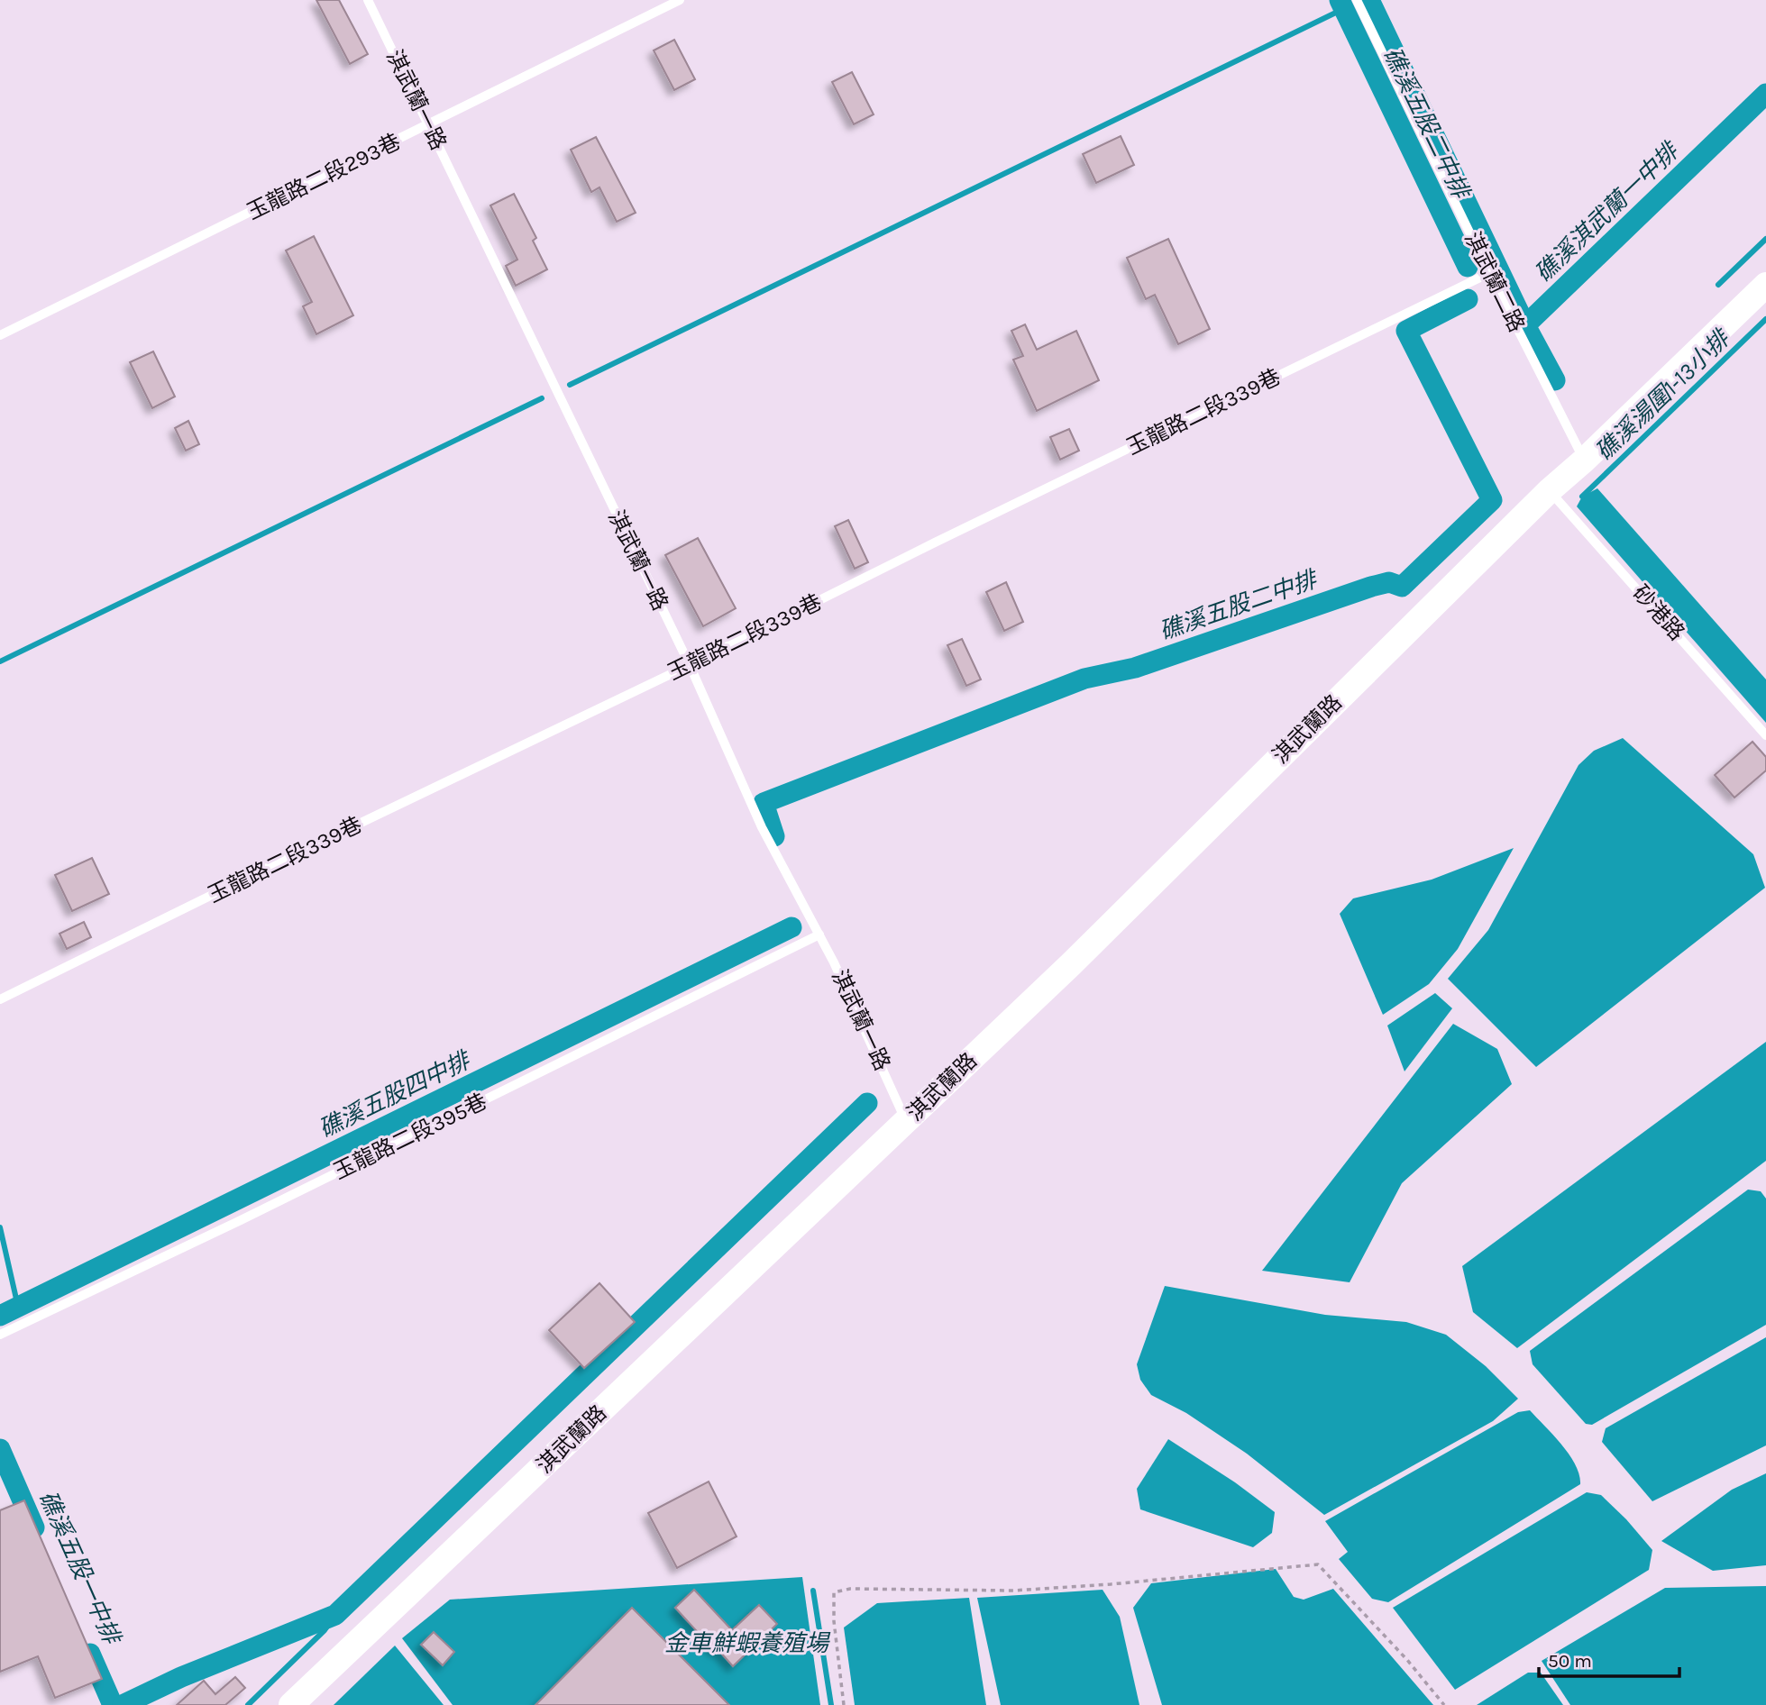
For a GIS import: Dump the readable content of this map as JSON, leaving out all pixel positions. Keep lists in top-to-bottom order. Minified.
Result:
{"streets":{"street":["淇武蘭路"],"lane":["淇武蘭一路","玉龍路二段293巷","淇武蘭二路","玉龍路二段339巷","砂港路","玉龍路二段395巷"]},"crossings":[["淇武蘭一路","玉龍路二段293巷"],["淇武蘭一路","玉龍路二段339巷"],["淇武蘭一路","淇武蘭路"],["淇武蘭一路","玉龍路二段395巷"],["淇武蘭二路","玉龍路二段339巷"],["淇武蘭二路","淇武蘭路"],["砂港路","淇武蘭路"]],"water":["礁溪五股二中排","礁溪淇武蘭一中排","礁溪湯圍1-13小排","礁溪五股四中排","礁溪五股一中排","金車鮮蝦養殖場"],"scale_bar":"50 m"}
